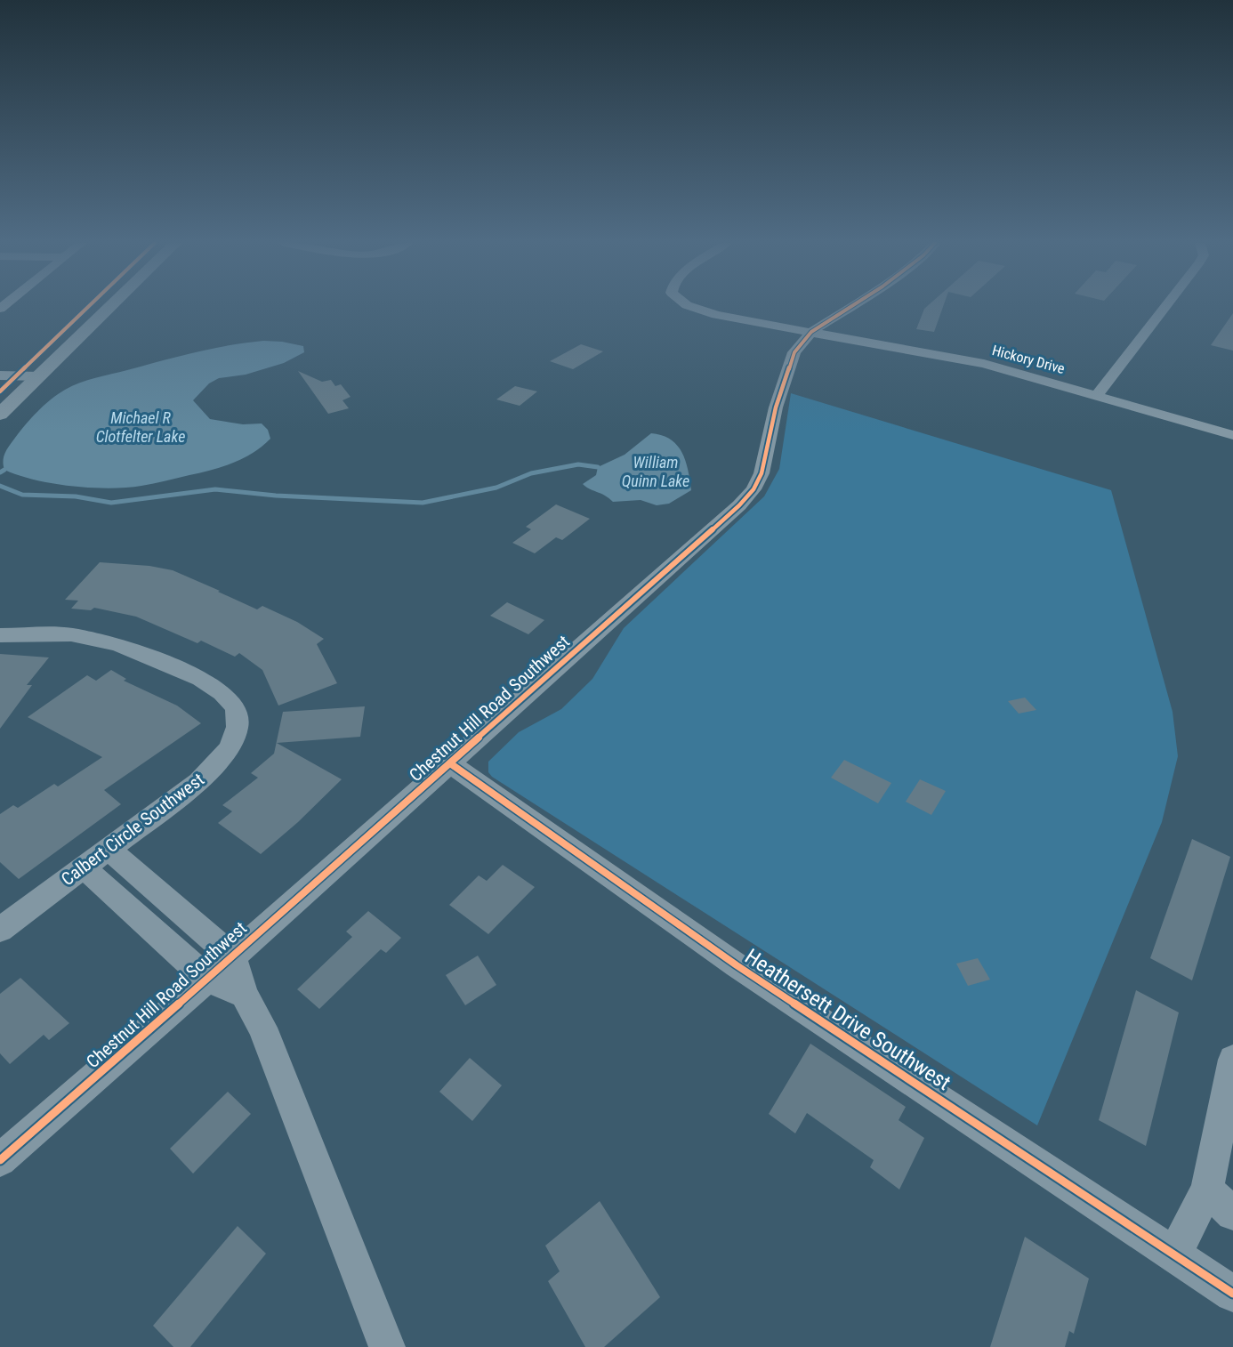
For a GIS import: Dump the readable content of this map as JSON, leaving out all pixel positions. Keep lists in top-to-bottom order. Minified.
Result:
{"streets":{"street":["Hickory Drive","Chestnut Hill Road Southwest","Calbert Circle Southwest","Heathersett Drive Southwest"]},"crossings":[["Hickory Drive","Chestnut Hill Road Southwest"],["Chestnut Hill Road Southwest","Heathersett Drive Southwest"]],"water":["Michael R Clotfelter Lake","William Quinn Lake"]}
